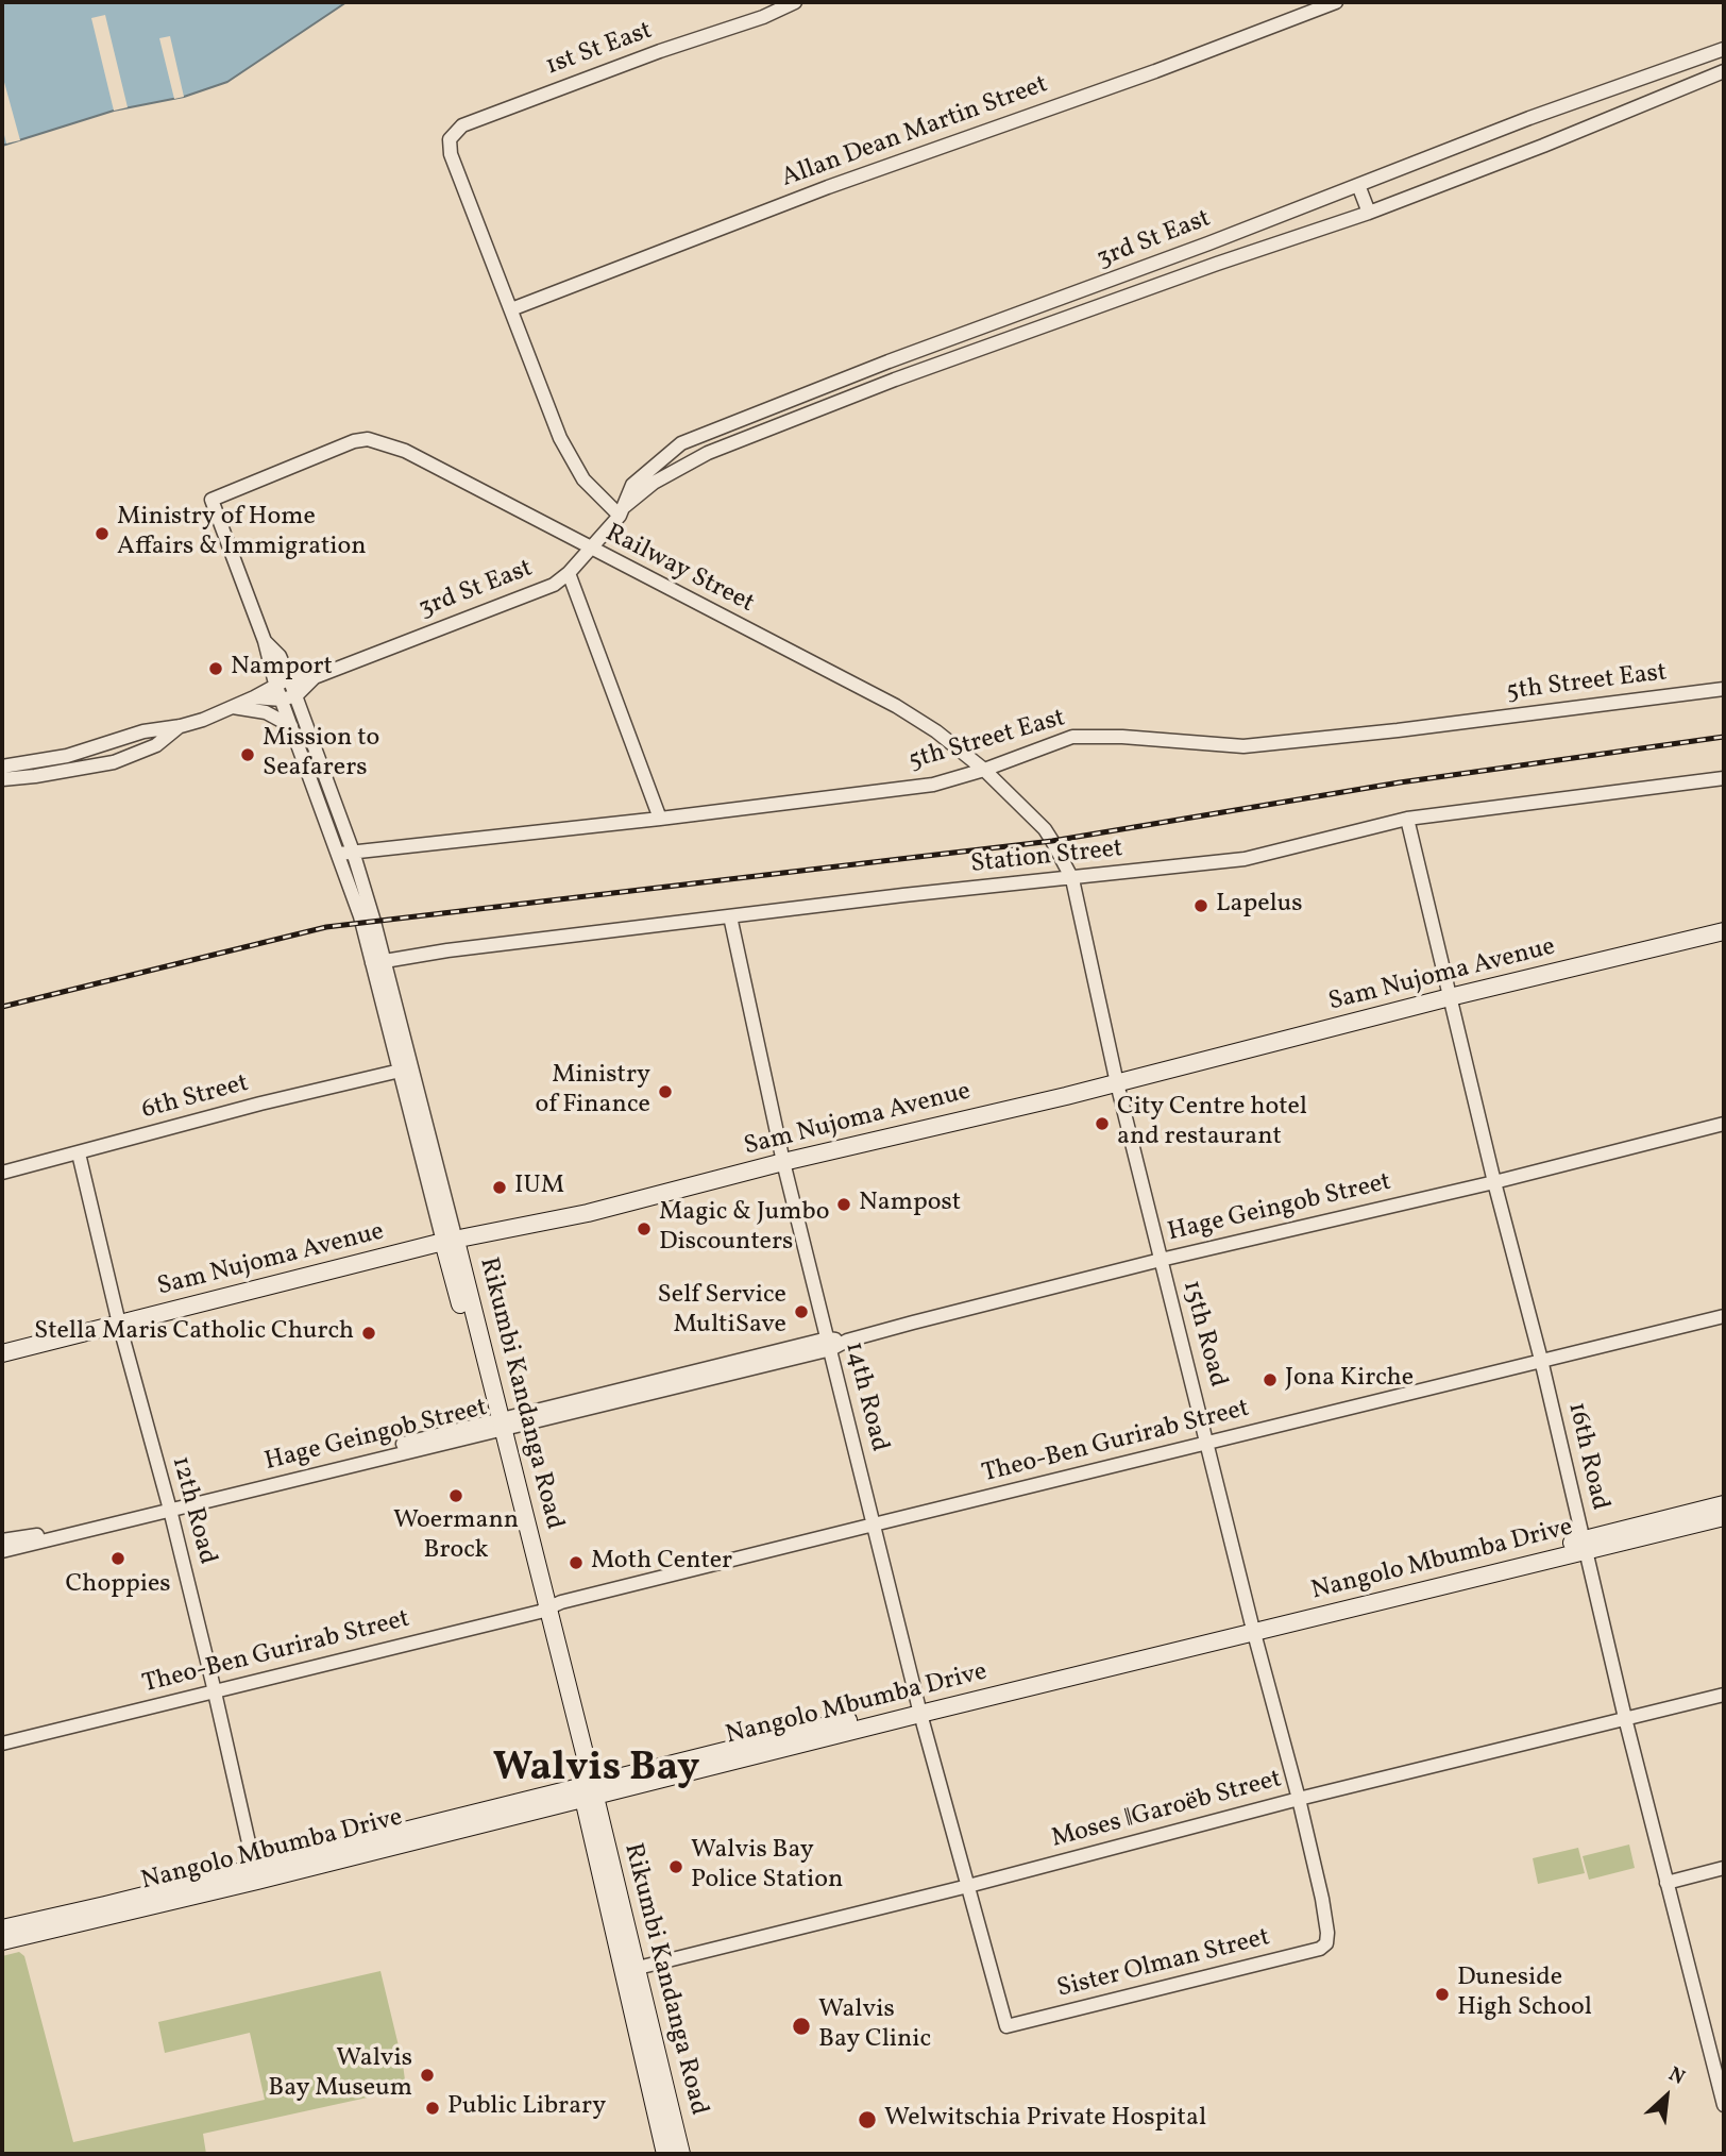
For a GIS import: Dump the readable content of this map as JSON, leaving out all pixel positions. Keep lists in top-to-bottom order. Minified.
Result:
{"streets":{"main road":["Sam Nujoma Avenue","Rikumbi Kandanga Road","Nangolo Mbumba Drive"],"street":["1st St East","Allan Dean Martin Street","3rd St East","Railway Street","5th Street East","Station Street","6th Street","Hage Geingob Street","15th Road","14th Road","Theo-Ben Gurirab Street","16th Road","12th Road","Moses ǁGaroëb Street","Sister Olman Street"]},"crossings":[["1st St East","Allan Dean Martin Street"],["3rd St East","Railway Street"],["3rd St East","Rikumbi Kandanga Road"],["Railway Street","5th Street East"],["Railway Street","Station Street"],["Railway Street","15th Road"],["5th Street East","Rikumbi Kandanga Road"],["Station Street","15th Road"],["Station Street","Rikumbi Kandanga Road"],["Station Street","14th Road"],["Station Street","16th Road"],["Sam Nujoma Avenue","15th Road"],["Sam Nujoma Avenue","Rikumbi Kandanga Road"],["Sam Nujoma Avenue","14th Road"],["Sam Nujoma Avenue","16th Road"],["Sam Nujoma Avenue","12th Road"],["6th Street","Rikumbi Kandanga Road"],["6th Street","12th Road"],["Hage Geingob Street","15th Road"],["Hage Geingob Street","Rikumbi Kandanga Road"],["Hage Geingob Street","14th Road"],["Hage Geingob Street","16th Road"],["Hage Geingob Street","12th Road"],["15th Road","Theo-Ben Gurirab Street"],["15th Road","Nangolo Mbumba Drive"],["15th Road","Moses ǁGaroëb Street"],["15th Road","Sister Olman Street"],["Rikumbi Kandanga Road","Theo-Ben Gurirab Street"],["Rikumbi Kandanga Road","Nangolo Mbumba Drive"],["Rikumbi Kandanga Road","Moses ǁGaroëb Street"],["14th Road","Theo-Ben Gurirab Street"],["14th Road","Nangolo Mbumba Drive"],["14th Road","Moses ǁGaroëb Street"],["14th Road","Sister Olman Street"],["Theo-Ben Gurirab Street","16th Road"],["Theo-Ben Gurirab Street","12th Road"],["16th Road","Nangolo Mbumba Drive"],["16th Road","Moses ǁGaroëb Street"],["12th Road","Nangolo Mbumba Drive"],["Moses ǁGaroëb Street","Sister Olman Street"]],"districts":["Walvis Bay"],"places":["Ministry of Home Affairs & Immigration","Namport","Mission to Seafarers","Lapelus","Ministry of Finance","City Centre hotel and restaurant","IUM","Nampost","Magic & Jumbo Discounters","Self Service MultiSave","Stella Maris Catholic Church","Jona Kirche","Woermann Brock","Choppies","Moth Center","Walvis Bay Police Station","Duneside High School","Walvis Bay Clinic","Walvis Bay Museum","Public Library","Welwitschia Private Hospital"],"north":"top right"}
